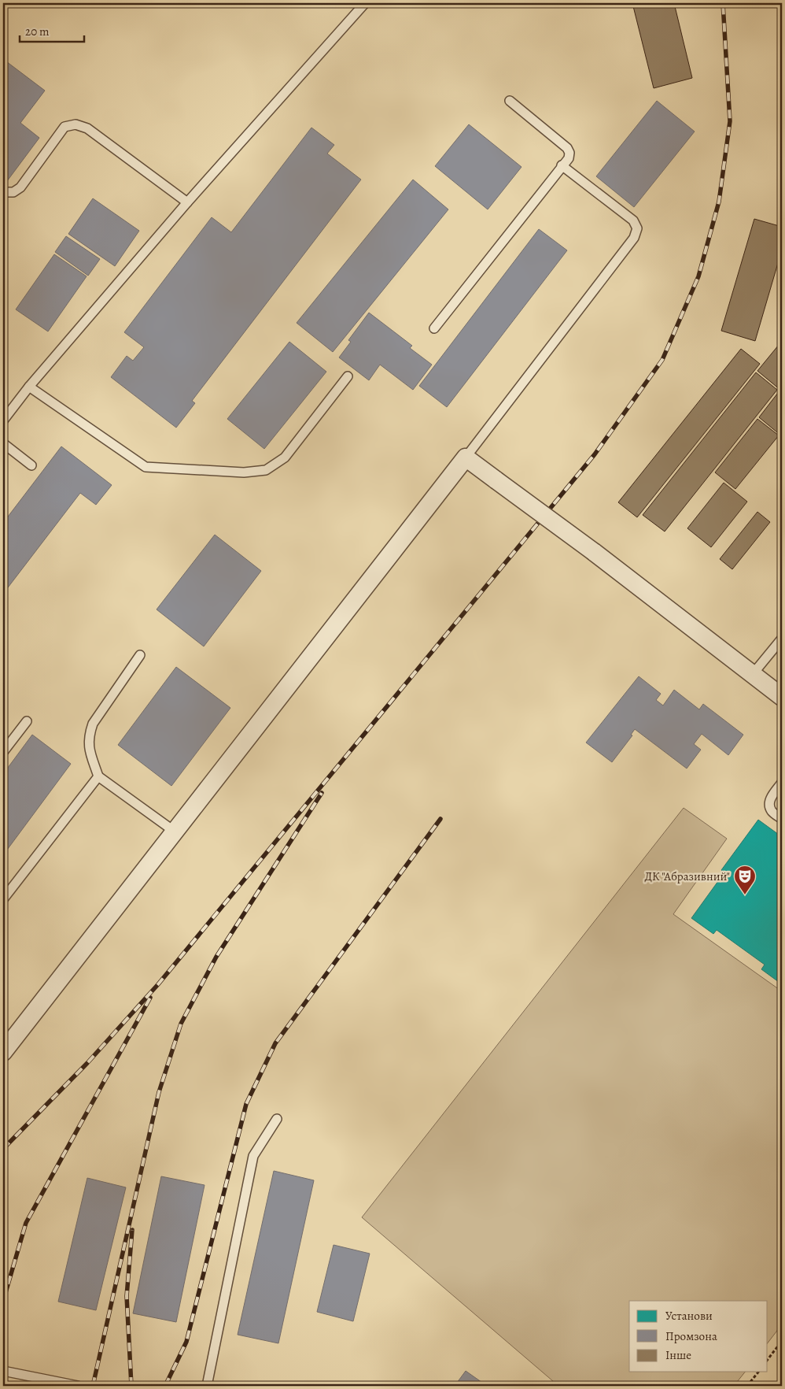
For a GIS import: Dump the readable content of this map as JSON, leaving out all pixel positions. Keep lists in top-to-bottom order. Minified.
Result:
{"places":{"theatre":["ДК \"Абразивний\""]},"legend":["Установи","Промзона","Інше"],"scale_bar":"20 m"}
